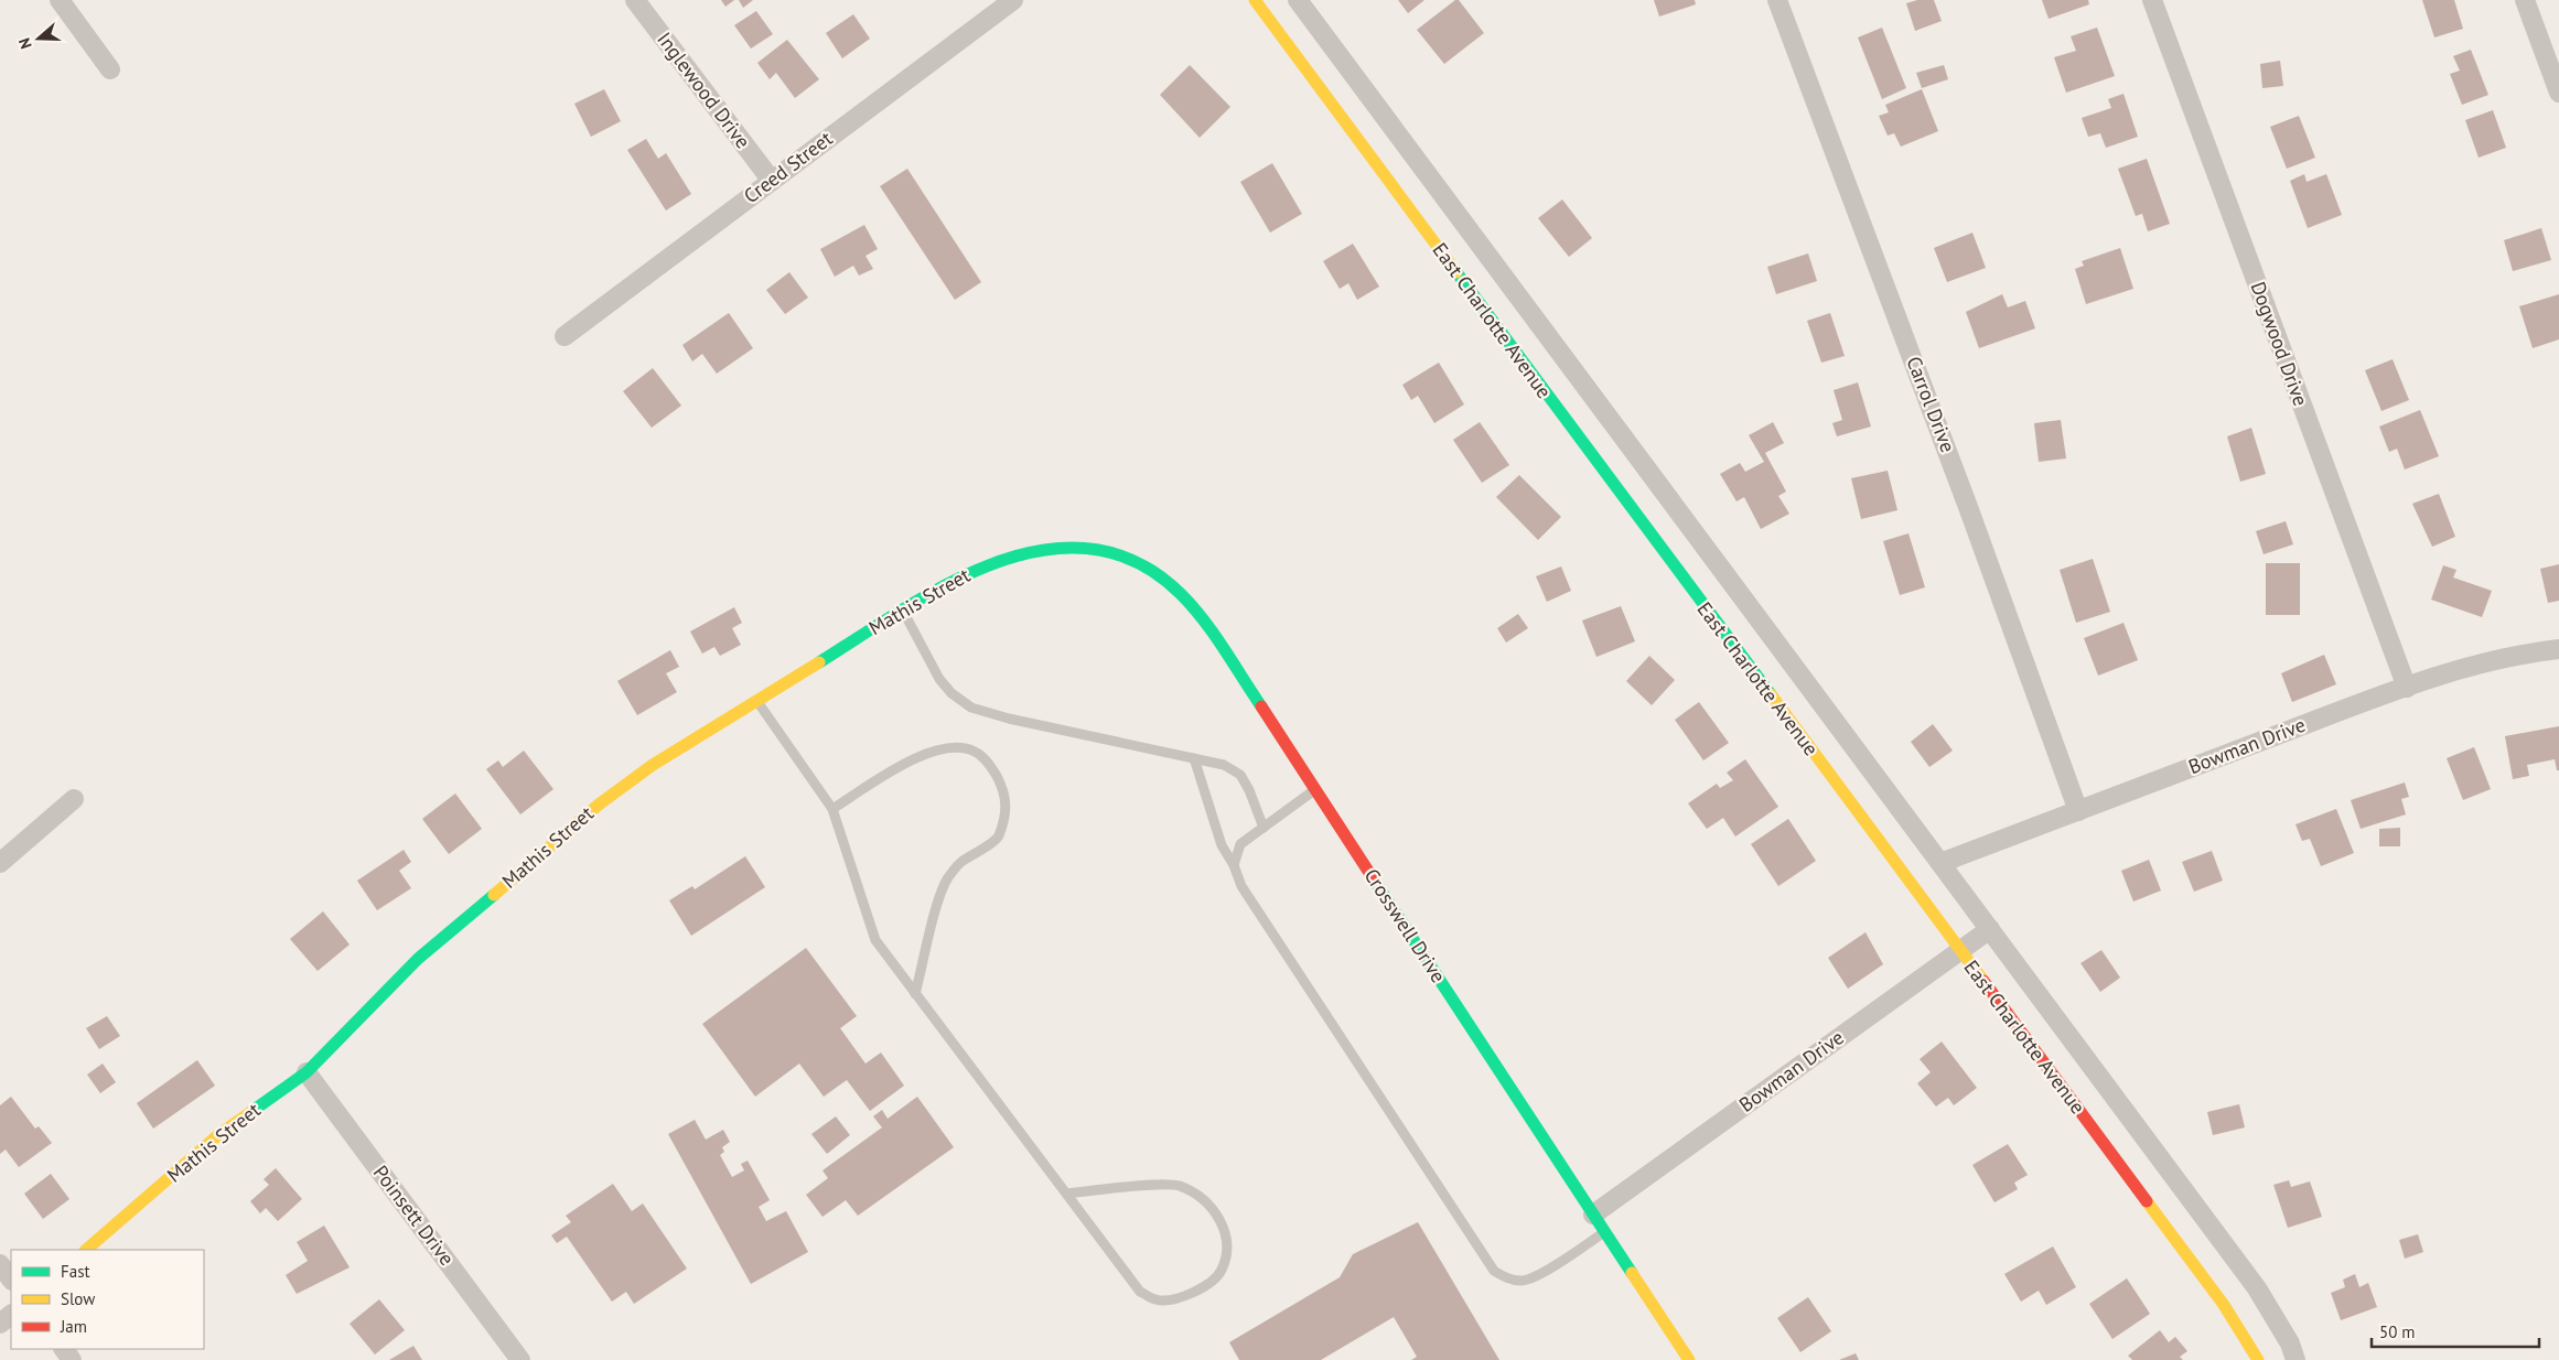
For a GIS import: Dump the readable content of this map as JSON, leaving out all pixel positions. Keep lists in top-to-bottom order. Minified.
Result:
{"streets":{"street":["Inglewood Drive","Creed Street","East Charlotte Avenue","Dogwood Drive","Carrol Drive","Mathis Street","Bowman Drive","Crosswell Drive","Poinsett Drive"]},"crossings":[["Inglewood Drive","Creed Street"],["East Charlotte Avenue","Bowman Drive"],["Dogwood Drive","Bowman Drive"],["Carrol Drive","Bowman Drive"],["Mathis Street","Crosswell Drive"],["Mathis Street","Poinsett Drive"],["Bowman Drive","Crosswell Drive"]],"legend":["Fast","Slow","Jam"],"scale_bar":"50 m","north":"left"}
